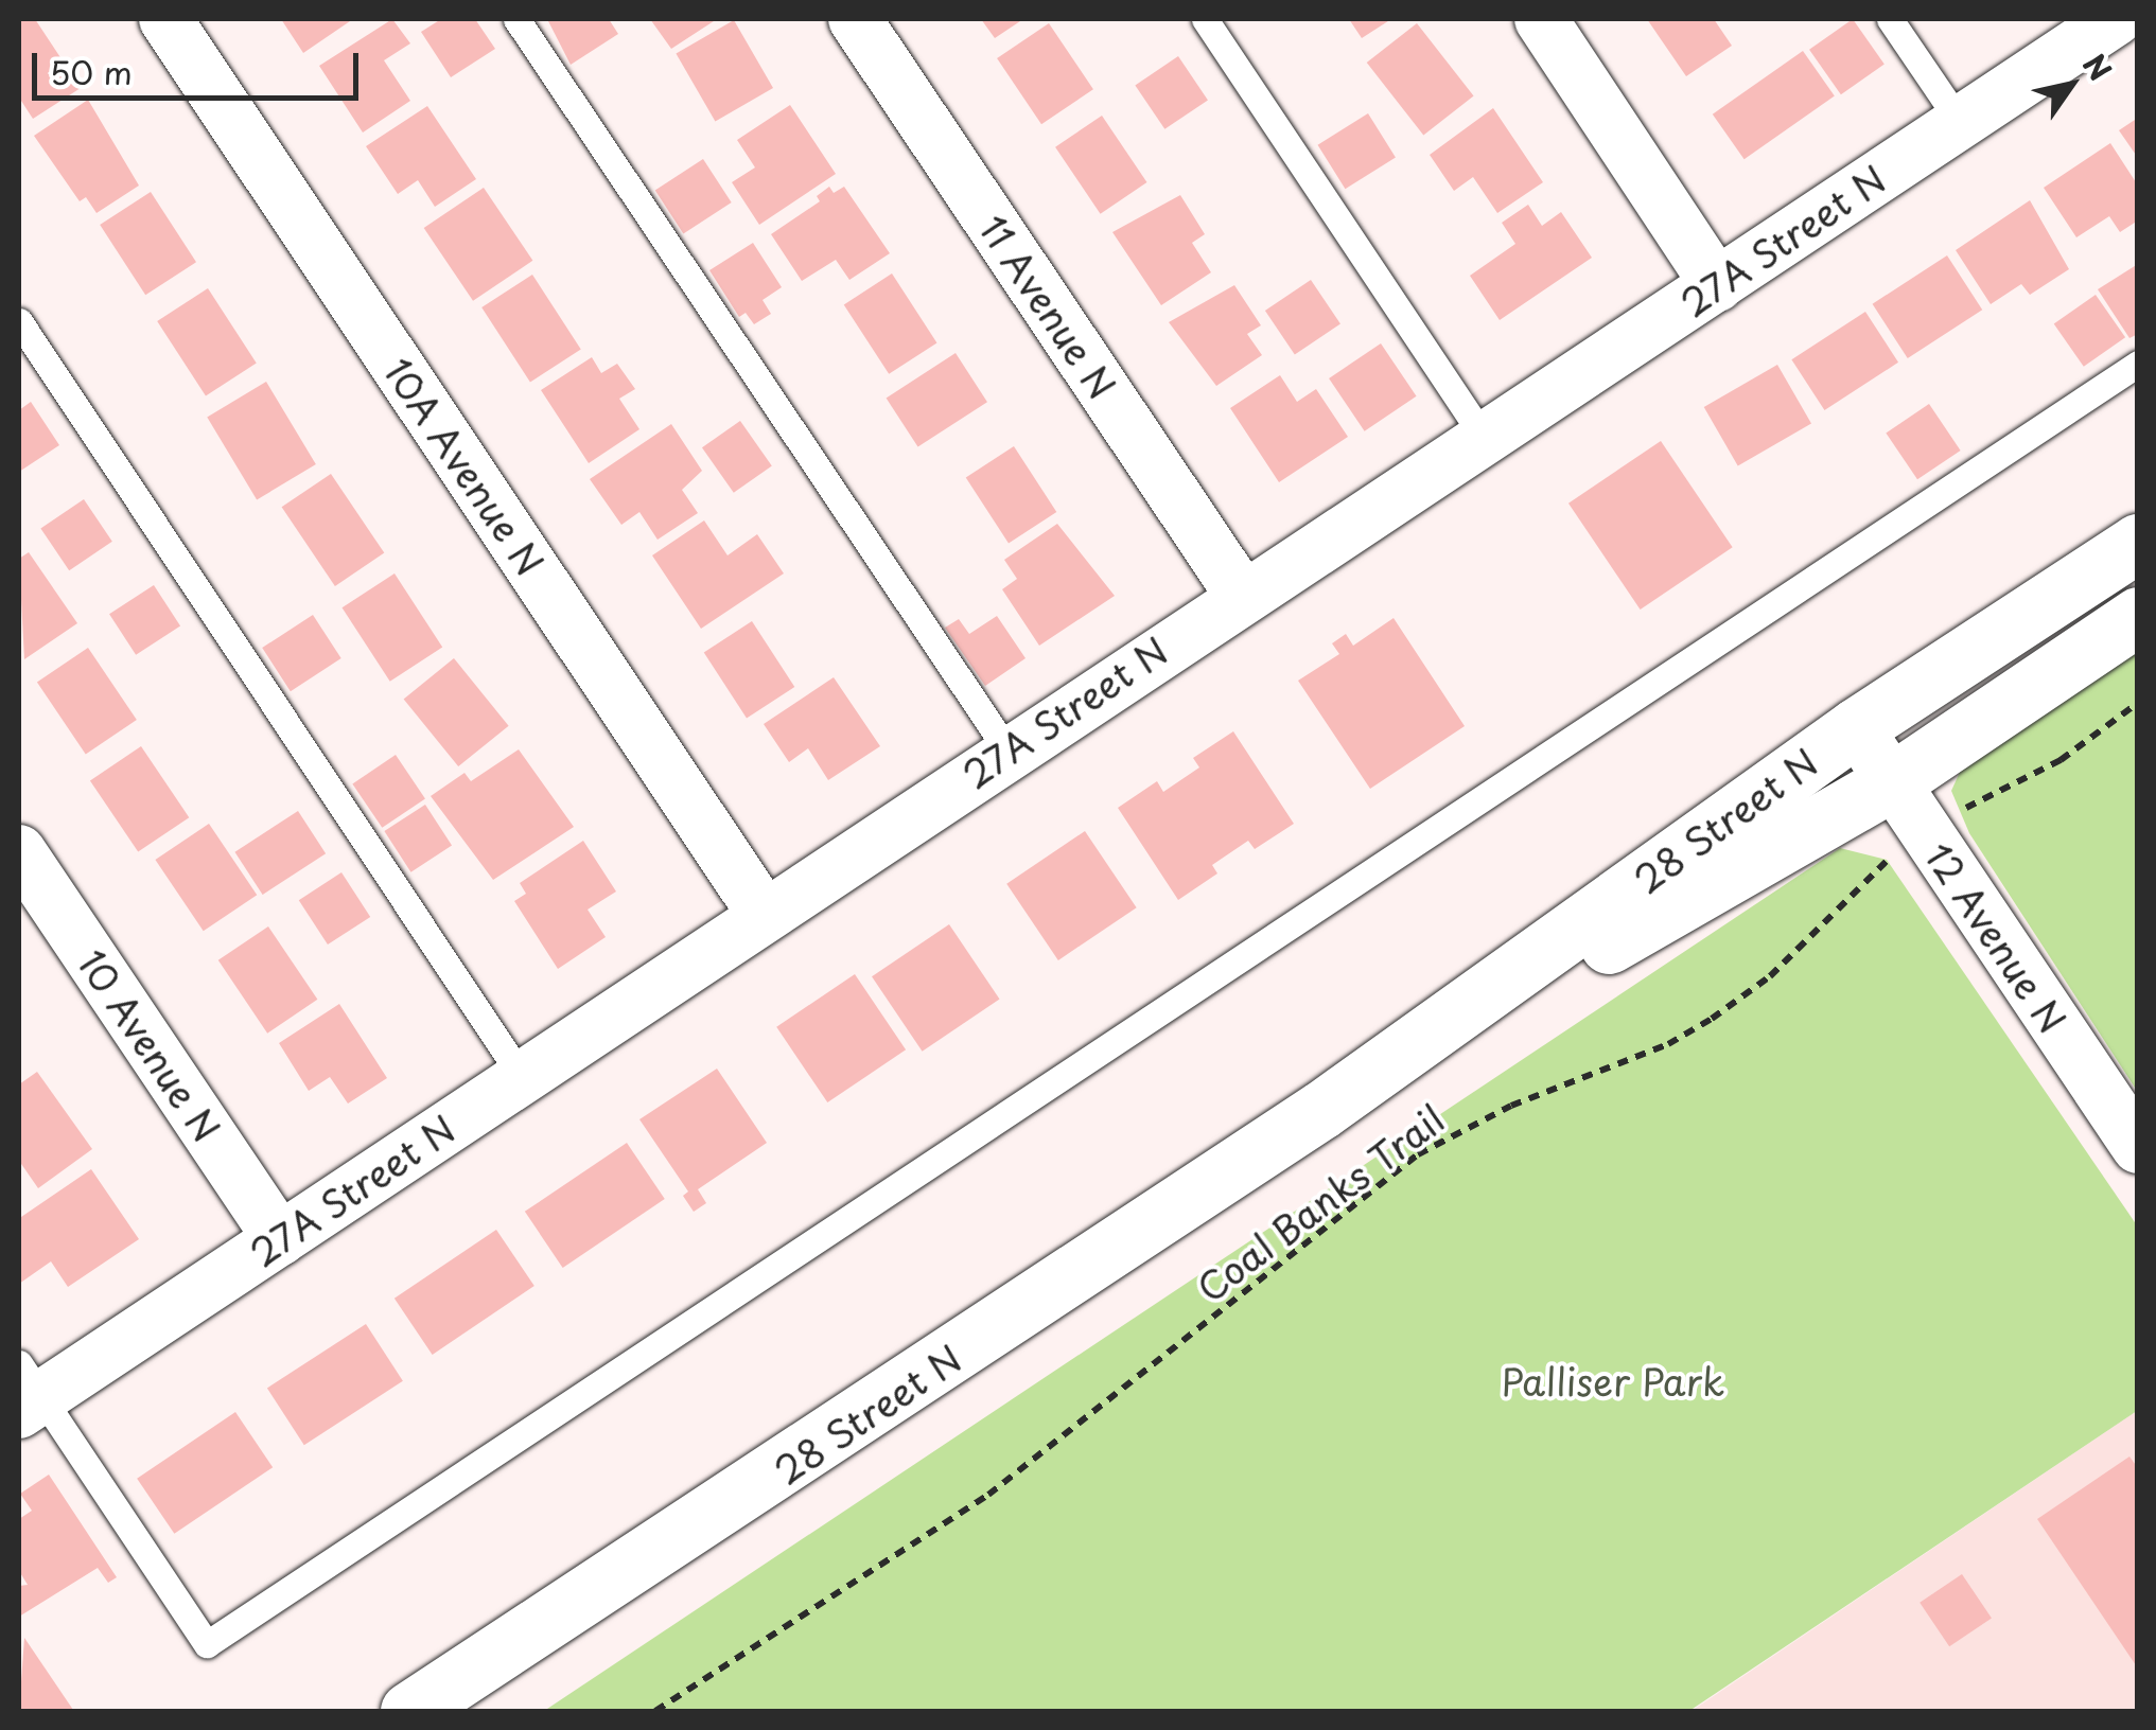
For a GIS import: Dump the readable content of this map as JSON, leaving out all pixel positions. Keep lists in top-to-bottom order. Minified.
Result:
{"streets":{"main road":["28 Street N"],"street":["27A Street N","11 Avenue N","10A Avenue N","12 Avenue N","10 Avenue N"],"path":["Coal Banks Trail"]},"crossings":[["27A Street N","11 Avenue N"],["27A Street N","10A Avenue N"],["27A Street N","10 Avenue N"],["28 Street N","12 Avenue N"],["12 Avenue N","Coal Banks Trail"]],"parks":["Palliser Park"],"scale_bar":"50 m","north":"top right"}
